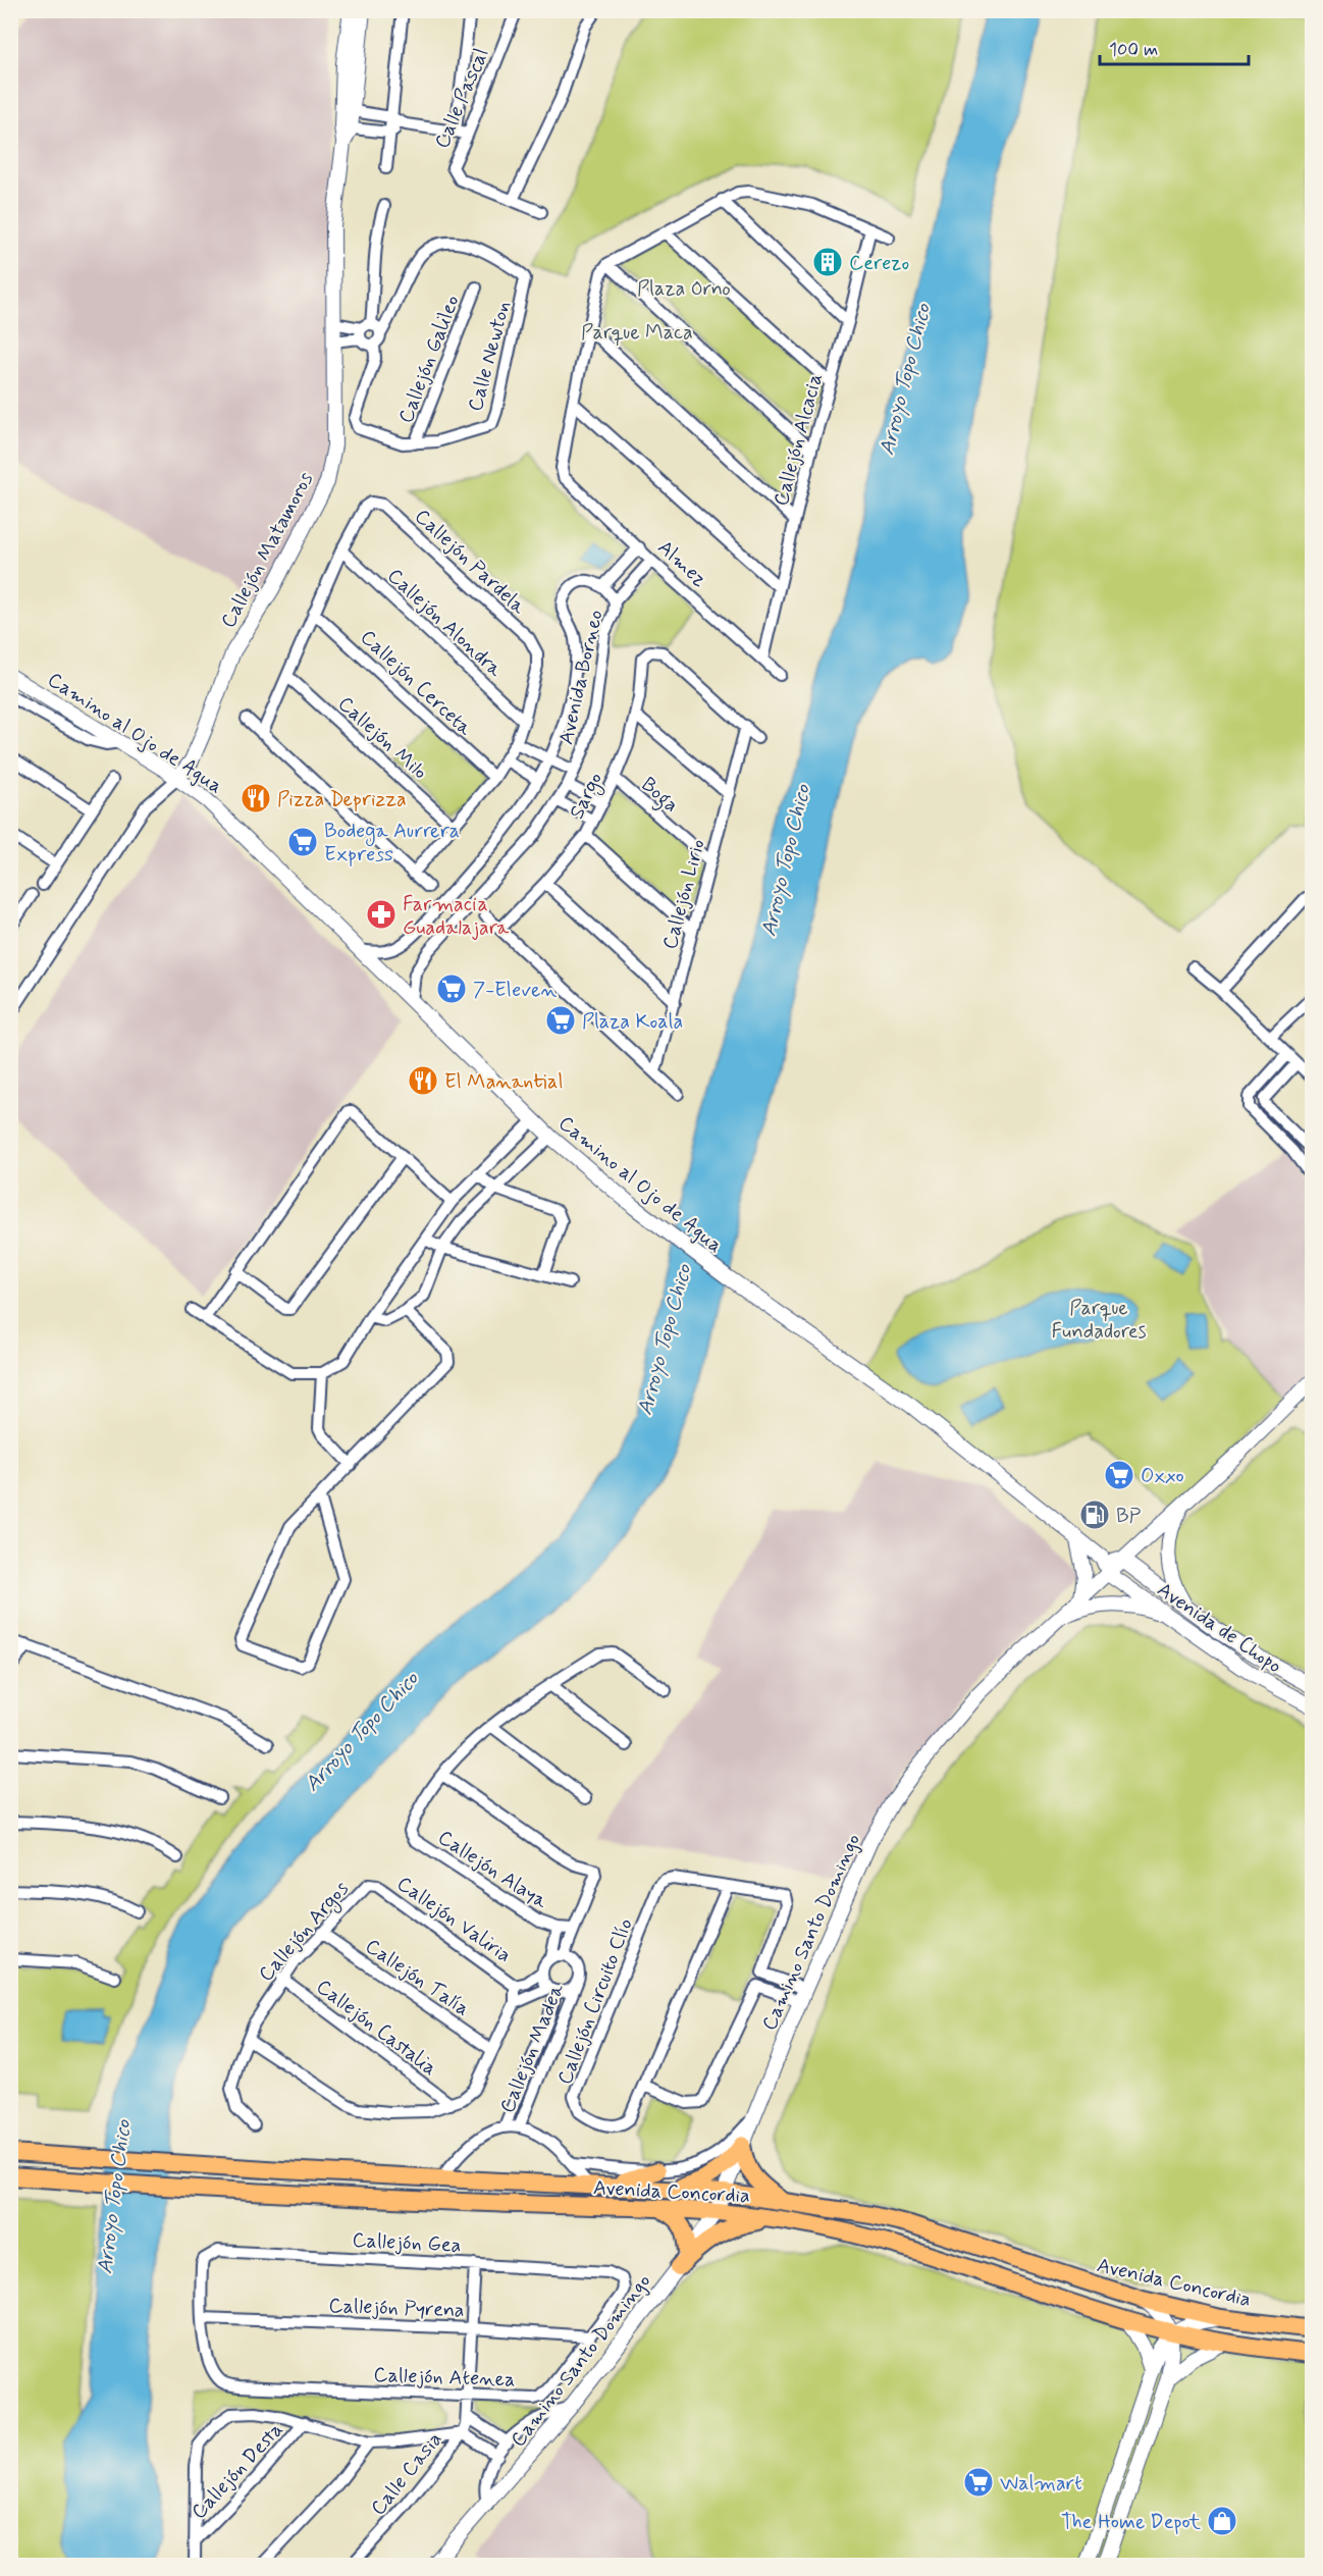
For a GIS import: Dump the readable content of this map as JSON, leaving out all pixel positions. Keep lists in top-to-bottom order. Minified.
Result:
{"streets":{"main road":["Avenida Concordia"],"street":["Calle Pascal","Calle Newton","Callejón Galileo","Callejón Alcacia","Callejón Matamoros","Callejón Pardela","Almez","Callejón Alondra","Avenida Borneo","Callejón Cerceta","Camino al Ojo de Agua","Callejón Milo","Boga","Sargo","Callejón Lirio","Avenida de Chopo","Callejón Alaya","Callejón Valiria","Callejón Argos","Camino Santo Domingo","Callejón Talía","Callejón Circuito Clío","Callejón Castalia","Callejón Madea","Callejón Gea","Callejón Pyrena","Callejón Atenea","Callejón Desta","Calle Casia"]},"crossings":[["Calle Newton","Callejón Galileo"],["Callejón Alcacia","Almez"],["Callejón Matamoros","Camino al Ojo de Agua"],["Callejón Pardela","Callejón Alondra"],["Callejón Pardela","Callejón Cerceta"],["Callejón Pardela","Callejón Milo"],["Avenida Borneo","Camino al Ojo de Agua"],["Camino al Ojo de Agua","Avenida de Chopo"],["Camino al Ojo de Agua","Camino Santo Domingo"],["Boga","Sargo"],["Boga","Callejón Lirio"],["Sargo","Callejón Lirio"],["Avenida de Chopo","Camino Santo Domingo"],["Callejón Valiria","Callejón Argos"],["Callejón Argos","Callejón Talía"],["Callejón Argos","Callejón Castalia"],["Camino Santo Domingo","Callejón Circuito Clío"],["Camino Santo Domingo","Avenida Concordia"],["Callejón Gea","Callejón Pyrena"],["Callejón Gea","Callejón Atenea"],["Callejón Gea","Calle Casia"],["Callejón Pyrena","Callejón Atenea"],["Callejón Pyrena","Calle Casia"],["Callejón Atenea","Calle Casia"]],"water":["Arroyo Topo Chico"],"parks":["Plaza Orno","Parque Maca","Parque Fundadores"],"places":{"building":["Cerezo"],"restaurant":["Pizza Deprizza","El Manantial"],"supermarket":["Bodega Aurrera Express","7-Eleven","Plaza Koala","Oxxo","Walmart"],"pharmacy":["Farmacia Guadalajara"],"fuel station":["BP"],"shop":["The Home Depot"]},"scale_bar":"100 m"}
